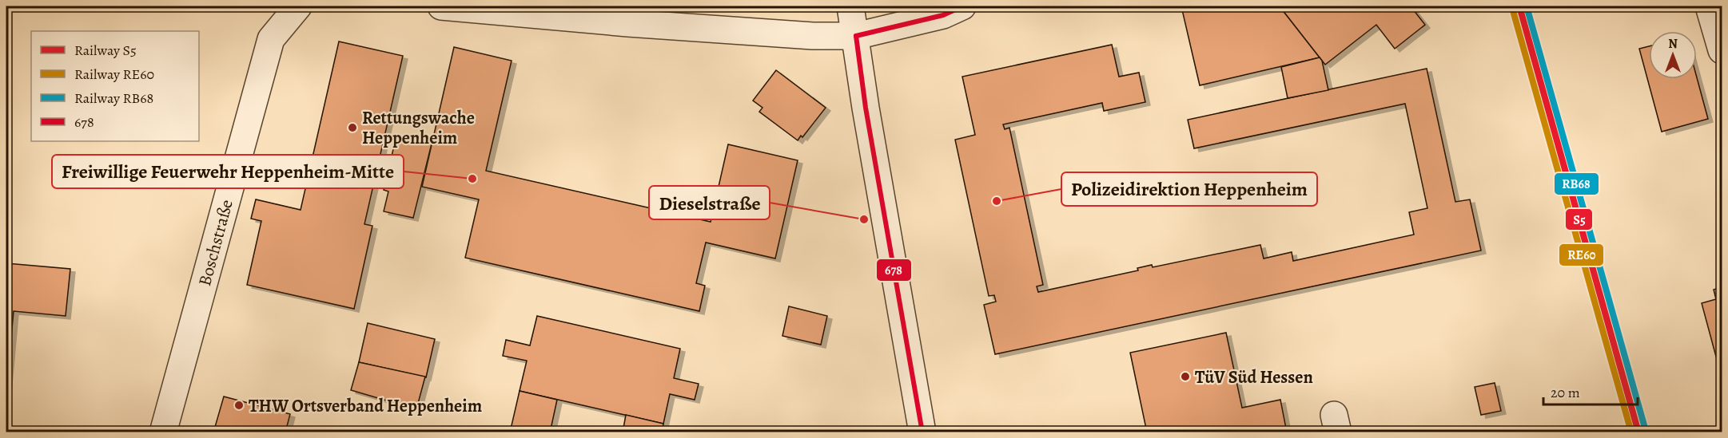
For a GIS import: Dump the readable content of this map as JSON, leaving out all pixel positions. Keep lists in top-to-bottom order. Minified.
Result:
{"streets":{"street":["Boschstraße"]},"places":["Rettungswache Heppenheim","Freiwillige Feuerwehr Heppenheim-Mitte","Polizeidirektion Heppenheim","Dieselstraße","TüV Süd Hessen","THW Ortsverband Heppenheim"],"lines":["rail line S5","rail line RB68","transit line 678","rail line RE60"],"legend":["Railway S5","Railway RE60","Railway RB68","678"],"scale_bar":"20 m","north":"top"}
